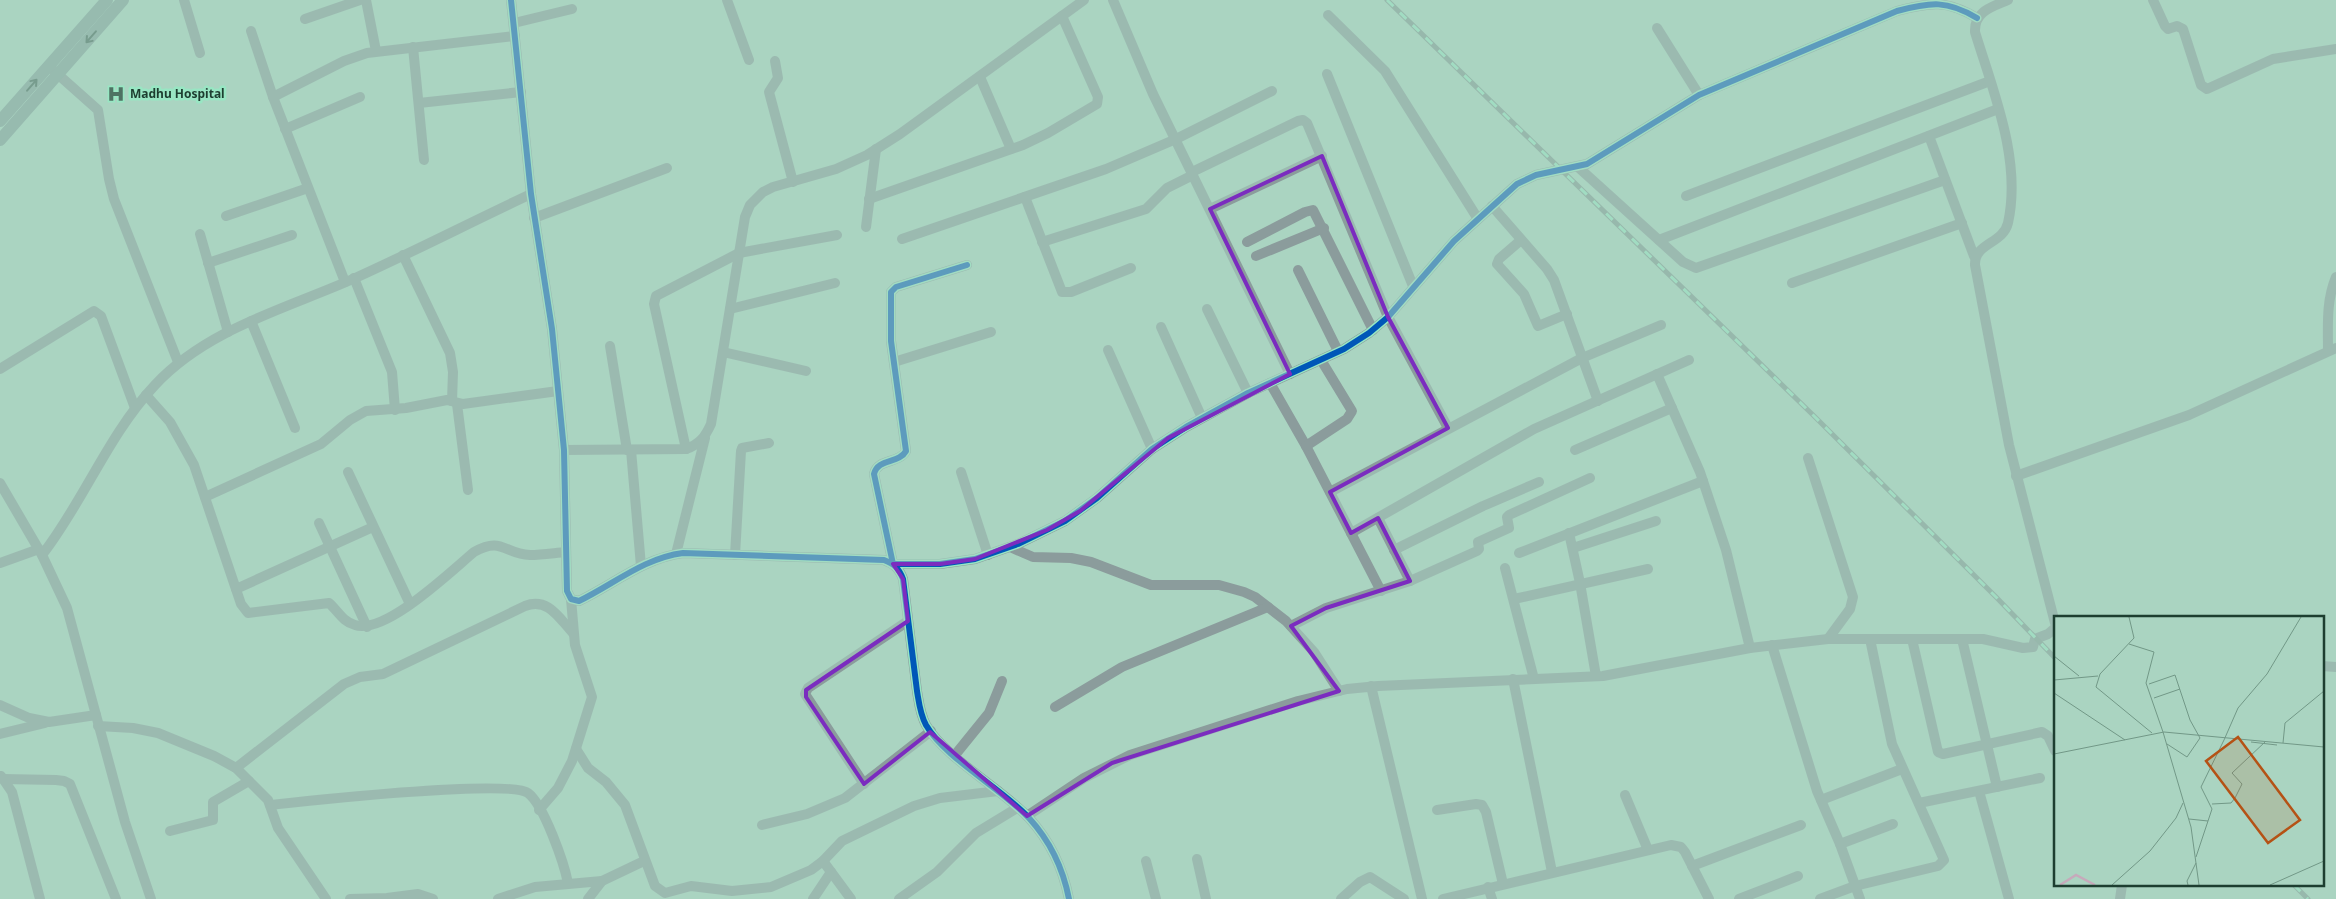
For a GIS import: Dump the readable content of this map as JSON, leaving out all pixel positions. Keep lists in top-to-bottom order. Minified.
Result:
{"places":{"hospital":["Madhu Hospital"]}}
